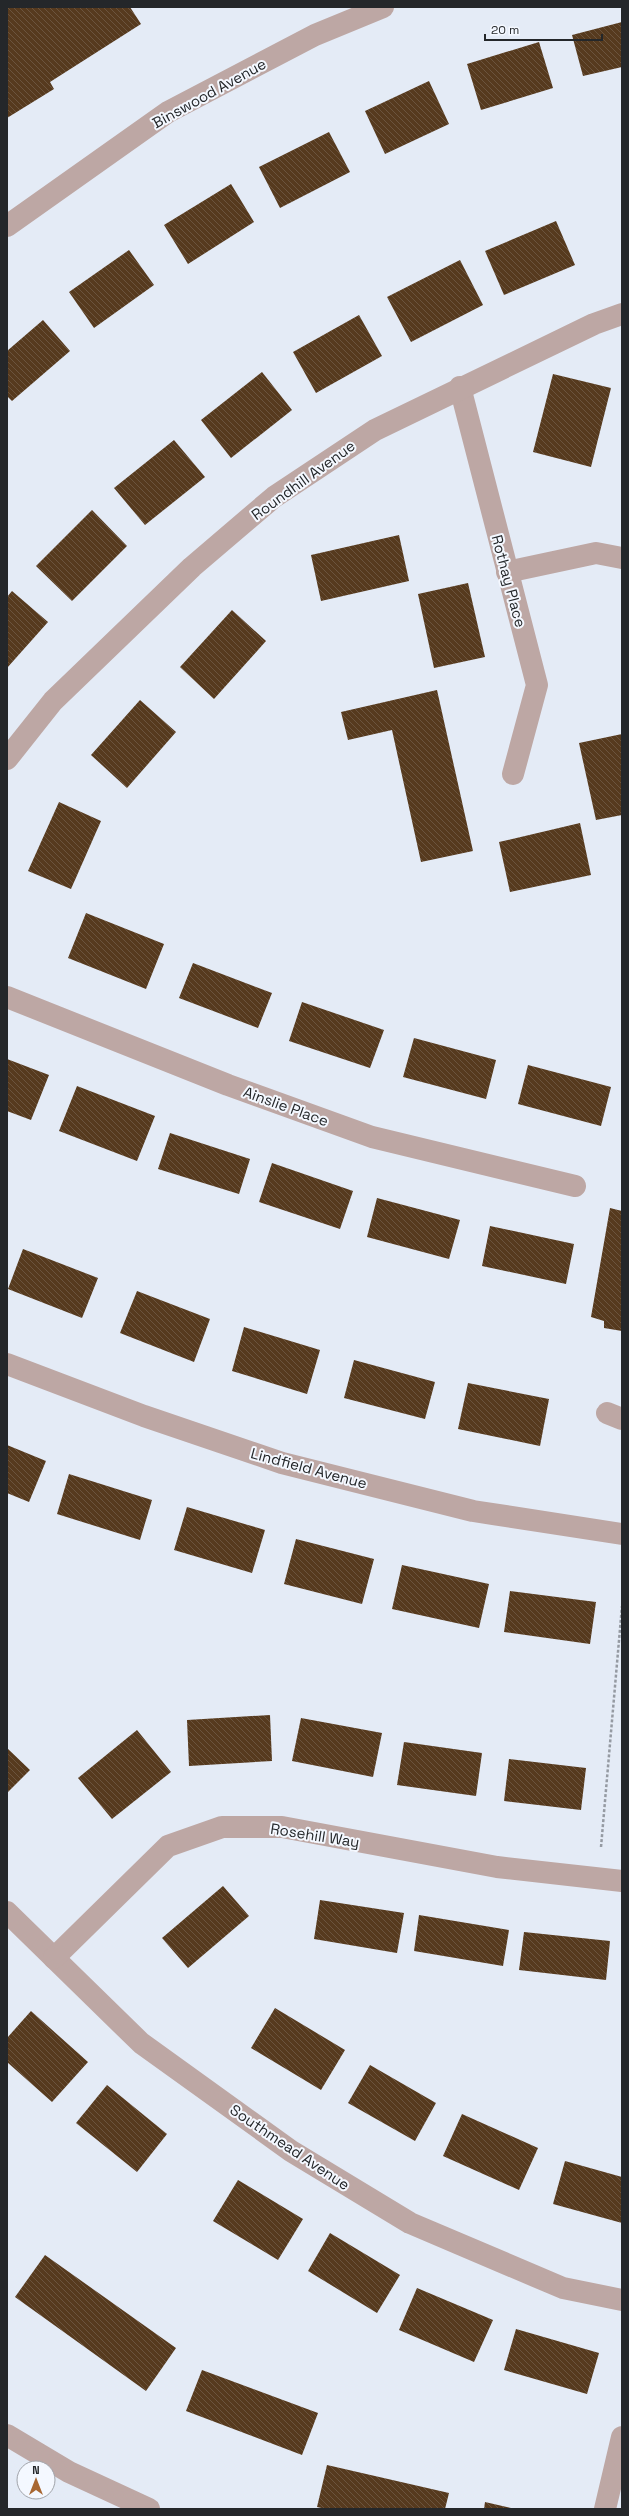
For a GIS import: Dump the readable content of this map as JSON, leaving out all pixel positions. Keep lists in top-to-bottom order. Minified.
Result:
{"streets":{"street":["Binswood Avenue","Roundhill Avenue","Rothay Place","Ainslie Place","Lindfield Avenue","Rosehill Way","Southmead Avenue"]},"crossings":[["Roundhill Avenue","Rothay Place"],["Rosehill Way","Southmead Avenue"]],"scale_bar":"20 m","north":"top"}
